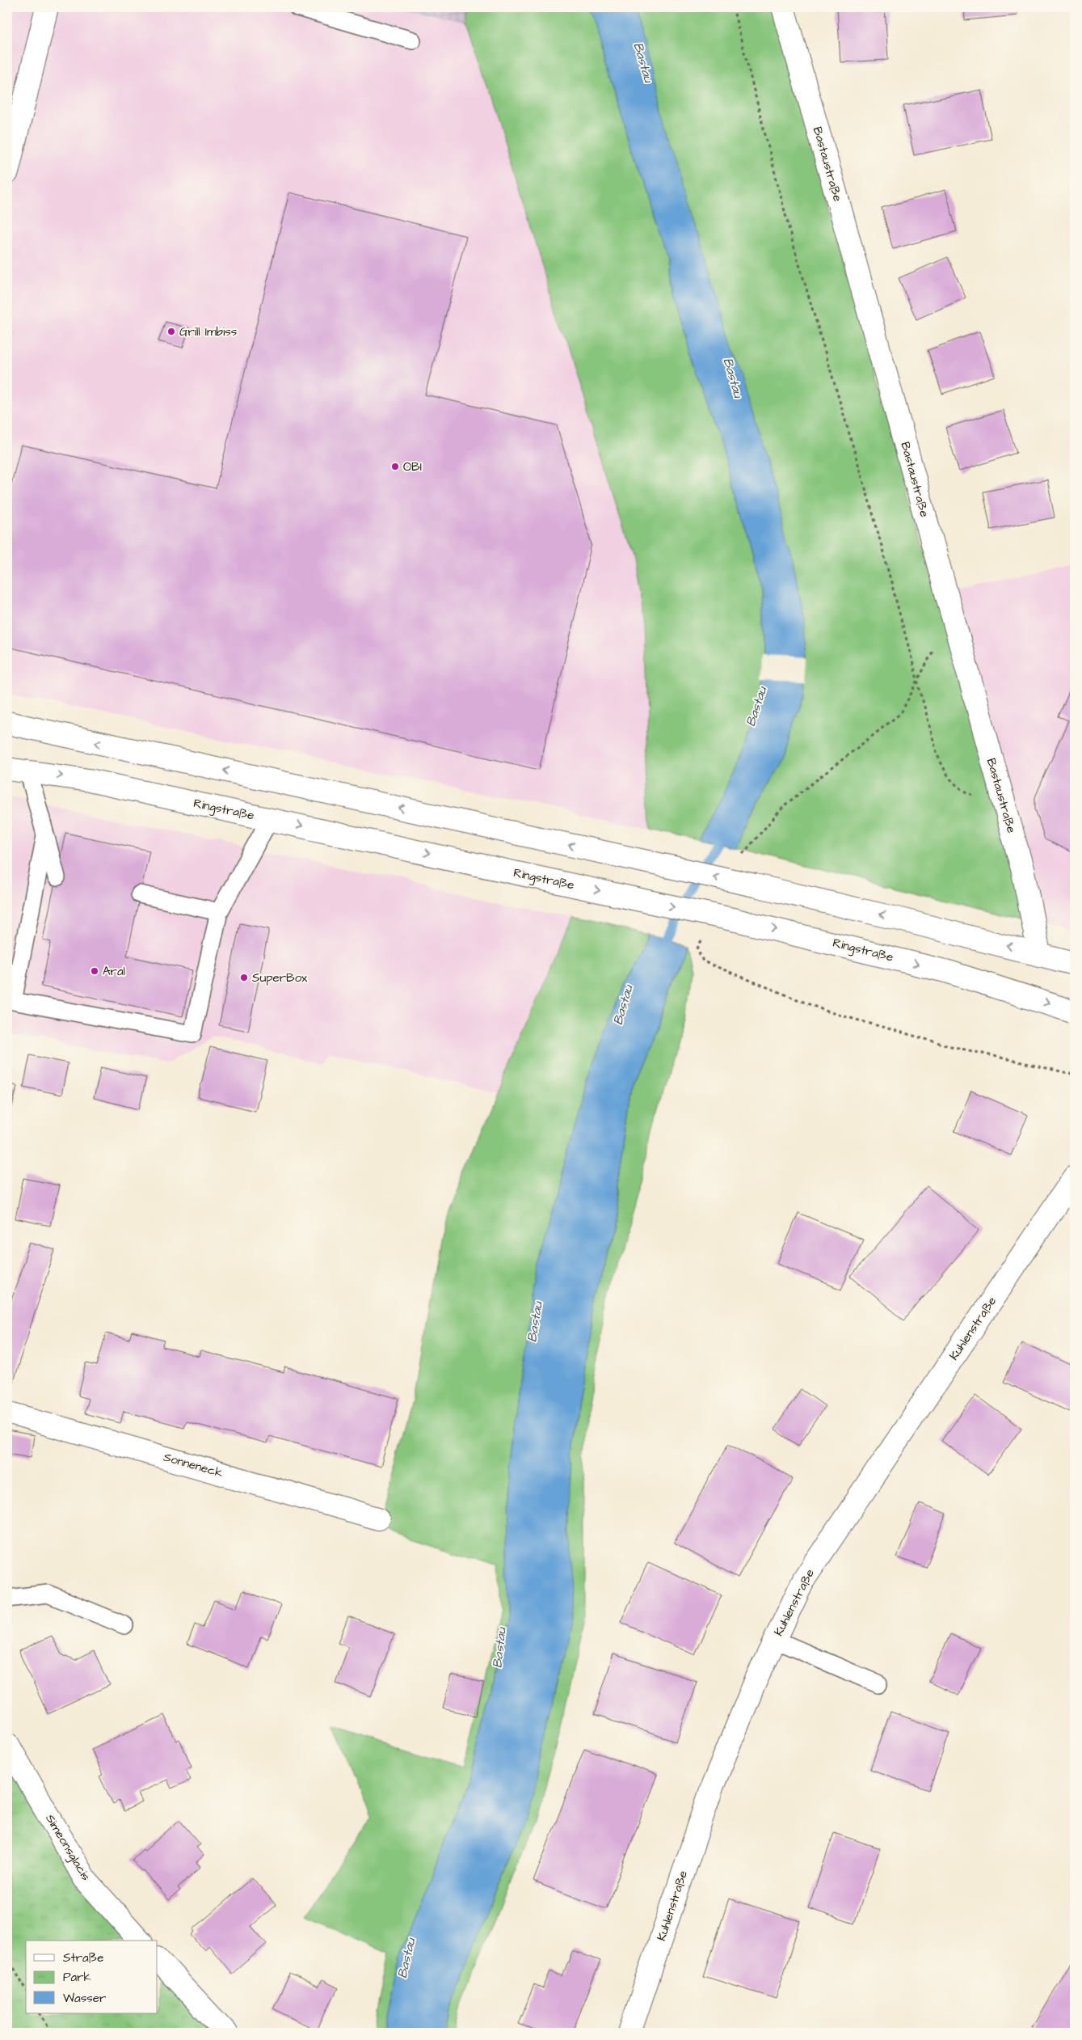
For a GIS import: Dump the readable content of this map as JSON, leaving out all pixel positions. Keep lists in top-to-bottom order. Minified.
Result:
{"streets":{"street":["Bastaustraße","Ringstraße","Kuhlenstraße","Sonneneck","Simeonsglacis"]},"water":["Bastau"],"places":["Grill Imbiss","OBI","Aral","SuperBox"],"legend":["Straße","Park","Wasser"]}
